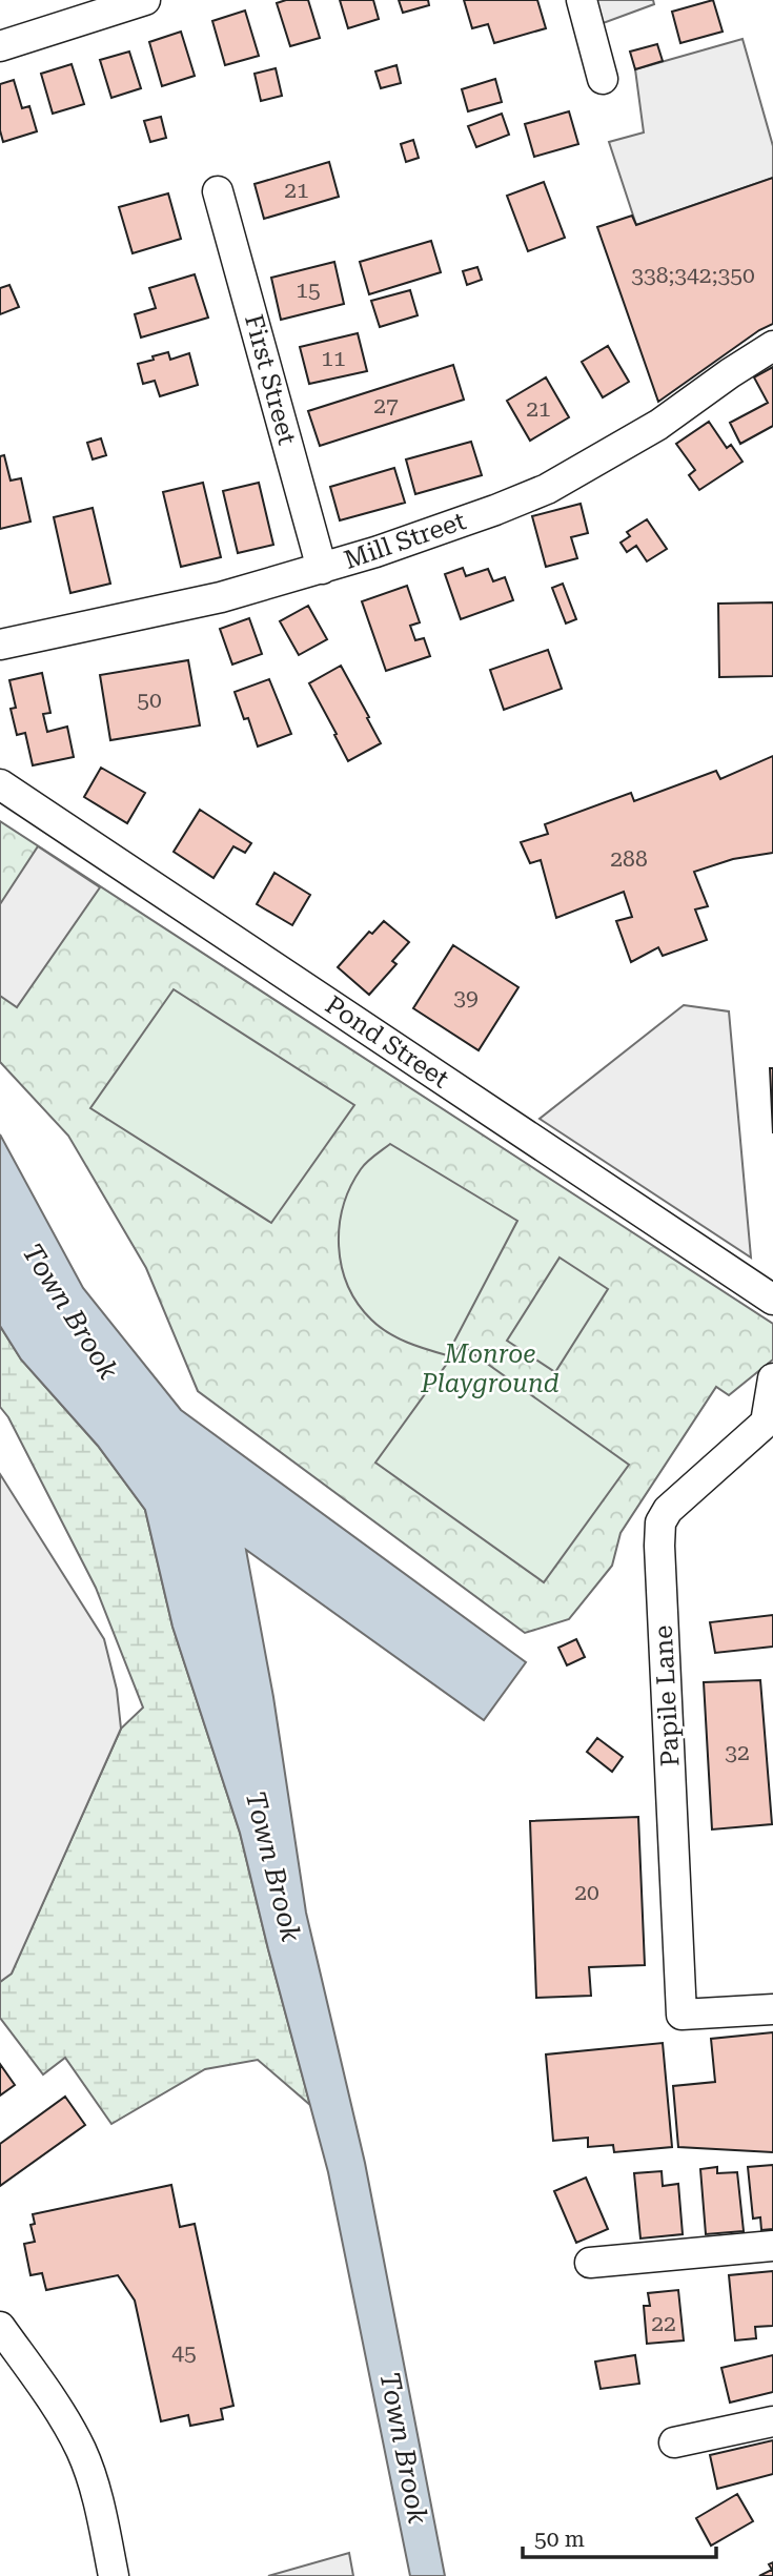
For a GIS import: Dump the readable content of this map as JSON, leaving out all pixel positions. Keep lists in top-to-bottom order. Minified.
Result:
{"streets":{"street":["First Street","Mill Street","Pond Street","Papile Lane"]},"crossings":[["First Street","Mill Street"]],"water":["Town Brook"],"parks":["Monroe Playground"],"house_numbers":["21","338;342;350","15","11","27","21","50","288","39","32","20","22","45"],"scale_bar":"50 m"}
